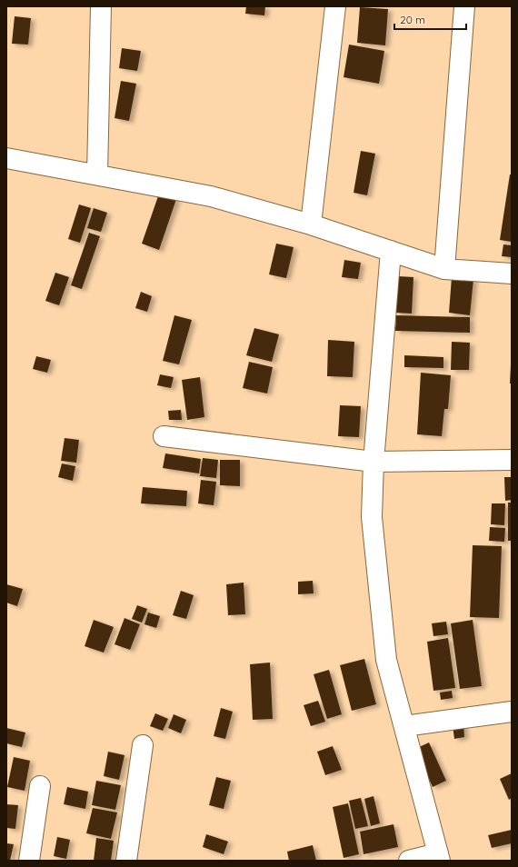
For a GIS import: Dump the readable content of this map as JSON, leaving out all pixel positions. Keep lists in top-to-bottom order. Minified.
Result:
{"scale_bar":"20 m"}
